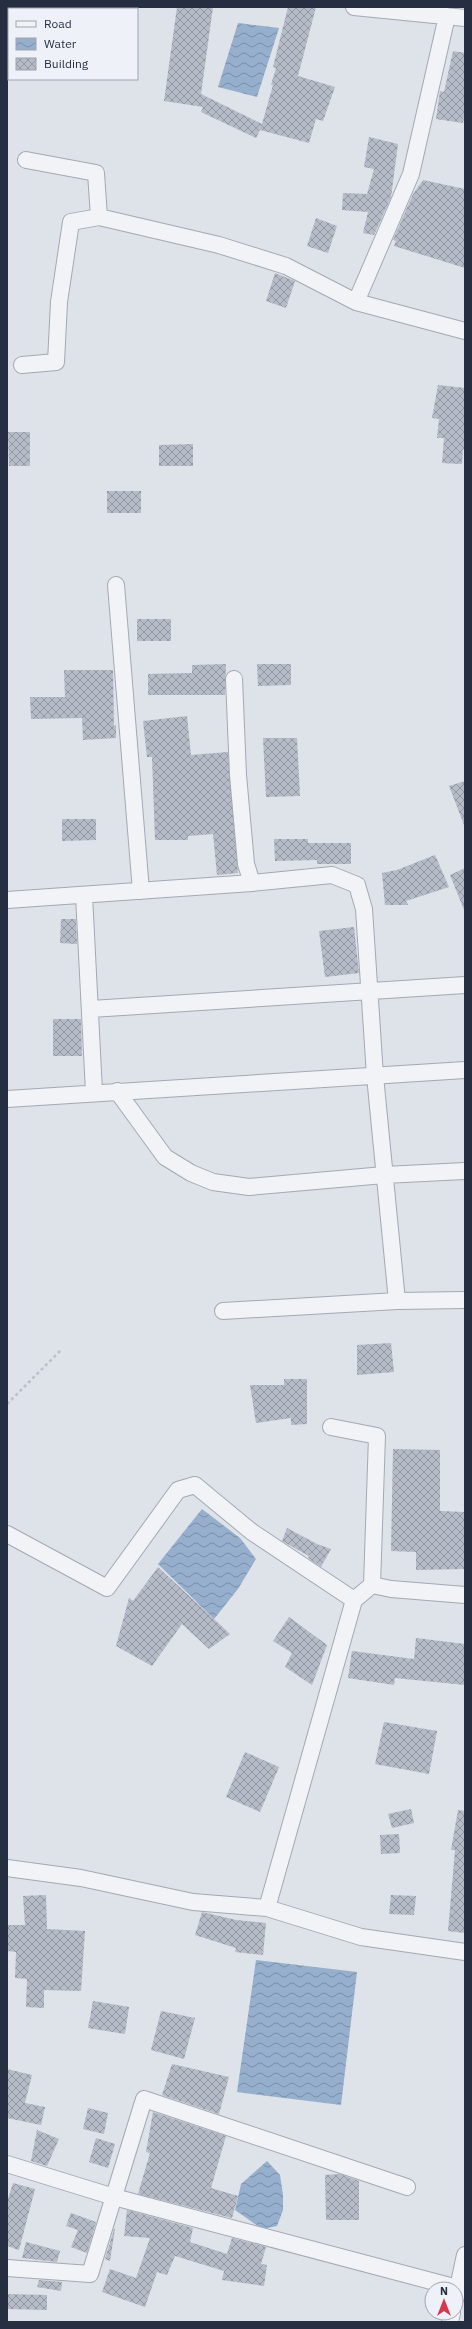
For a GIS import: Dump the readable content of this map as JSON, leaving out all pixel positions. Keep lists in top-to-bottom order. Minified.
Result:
{"legend":["Road","Water","Building"],"north":"top"}
